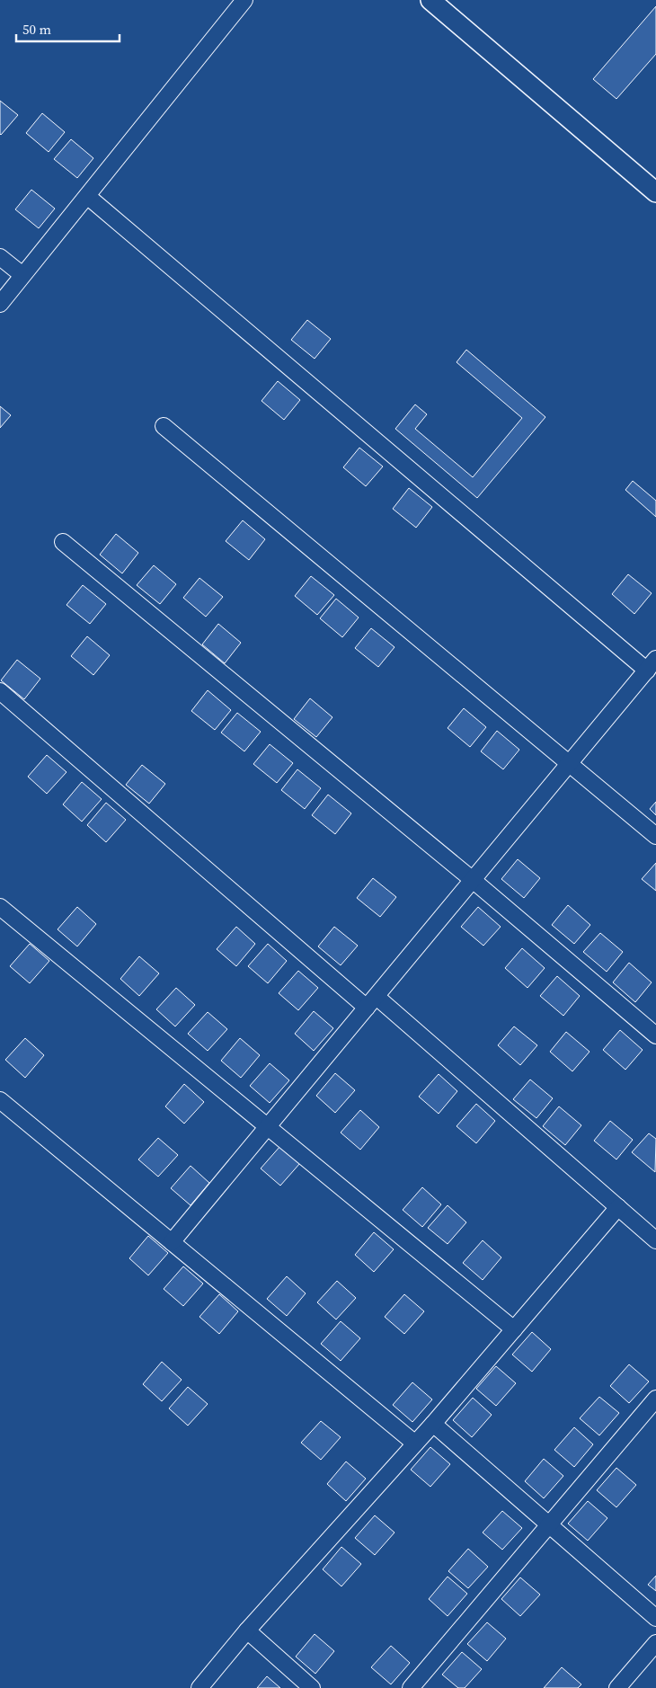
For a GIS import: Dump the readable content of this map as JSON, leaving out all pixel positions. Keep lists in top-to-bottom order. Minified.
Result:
{"scale_bar":"50 m"}
